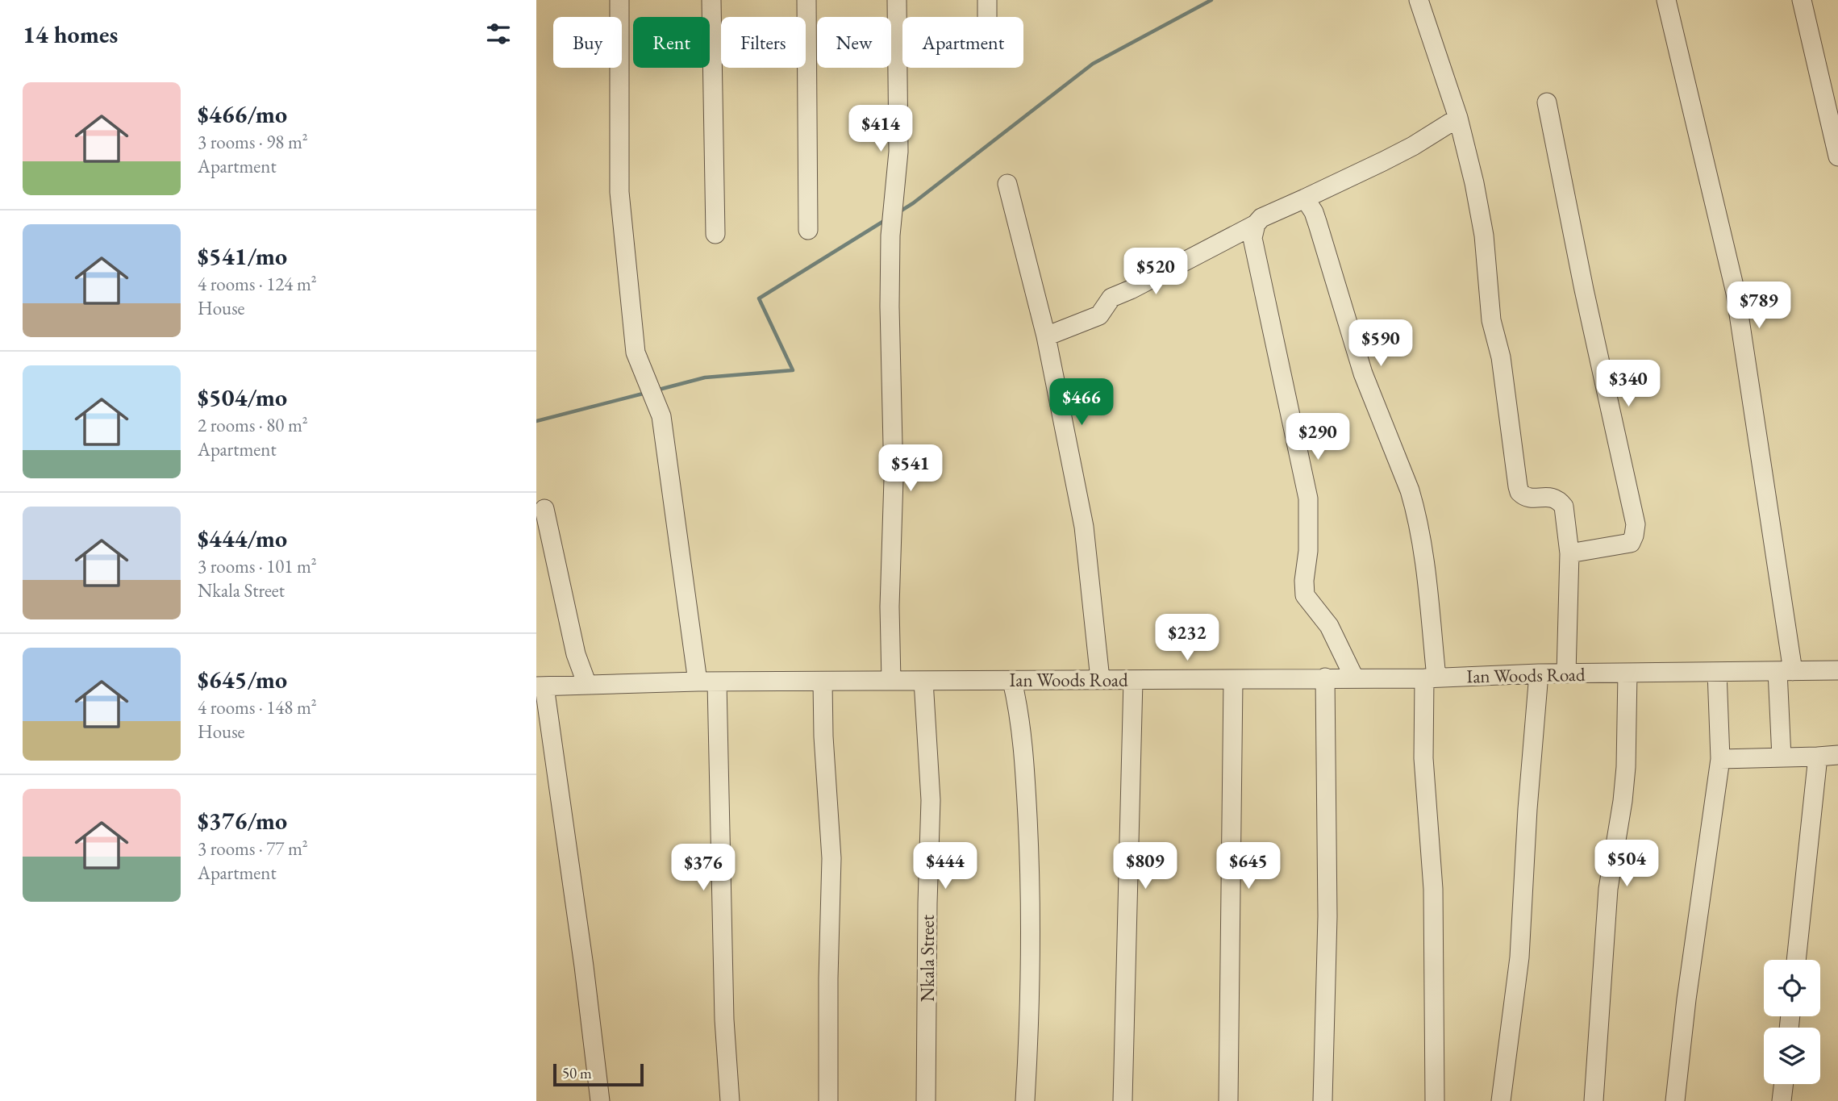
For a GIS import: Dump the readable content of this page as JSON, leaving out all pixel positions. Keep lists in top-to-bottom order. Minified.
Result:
{"streets":{"street":["Ian Woods Road","Nkala Street"]},"crossings":[["Ian Woods Road","Nkala Street"]],"scale_bar":"50 m","page":{"heading":"14 homes","chip":["Buy","Rent","Filters","New","Apartment"],"list":[{"name":"$466/mo","note":"3 rooms · 98 m² · Apartment"},{"name":"$541/mo","note":"4 rooms · 124 m² · House"},{"name":"$504/mo","note":"2 rooms · 80 m² · Apartment"},{"name":"$444/mo","note":"3 rooms · 101 m² · Nkala Street"},{"name":"$645/mo","note":"4 rooms · 148 m² · House"},{"name":"$376/mo","note":"3 rooms · 77 m² · Apartment"}],"price":["$414","$520","$789","$590","$340","$466","$290","$541","$232","$504","$444","$809","$645","$376"],"scale":"50 m"}}
